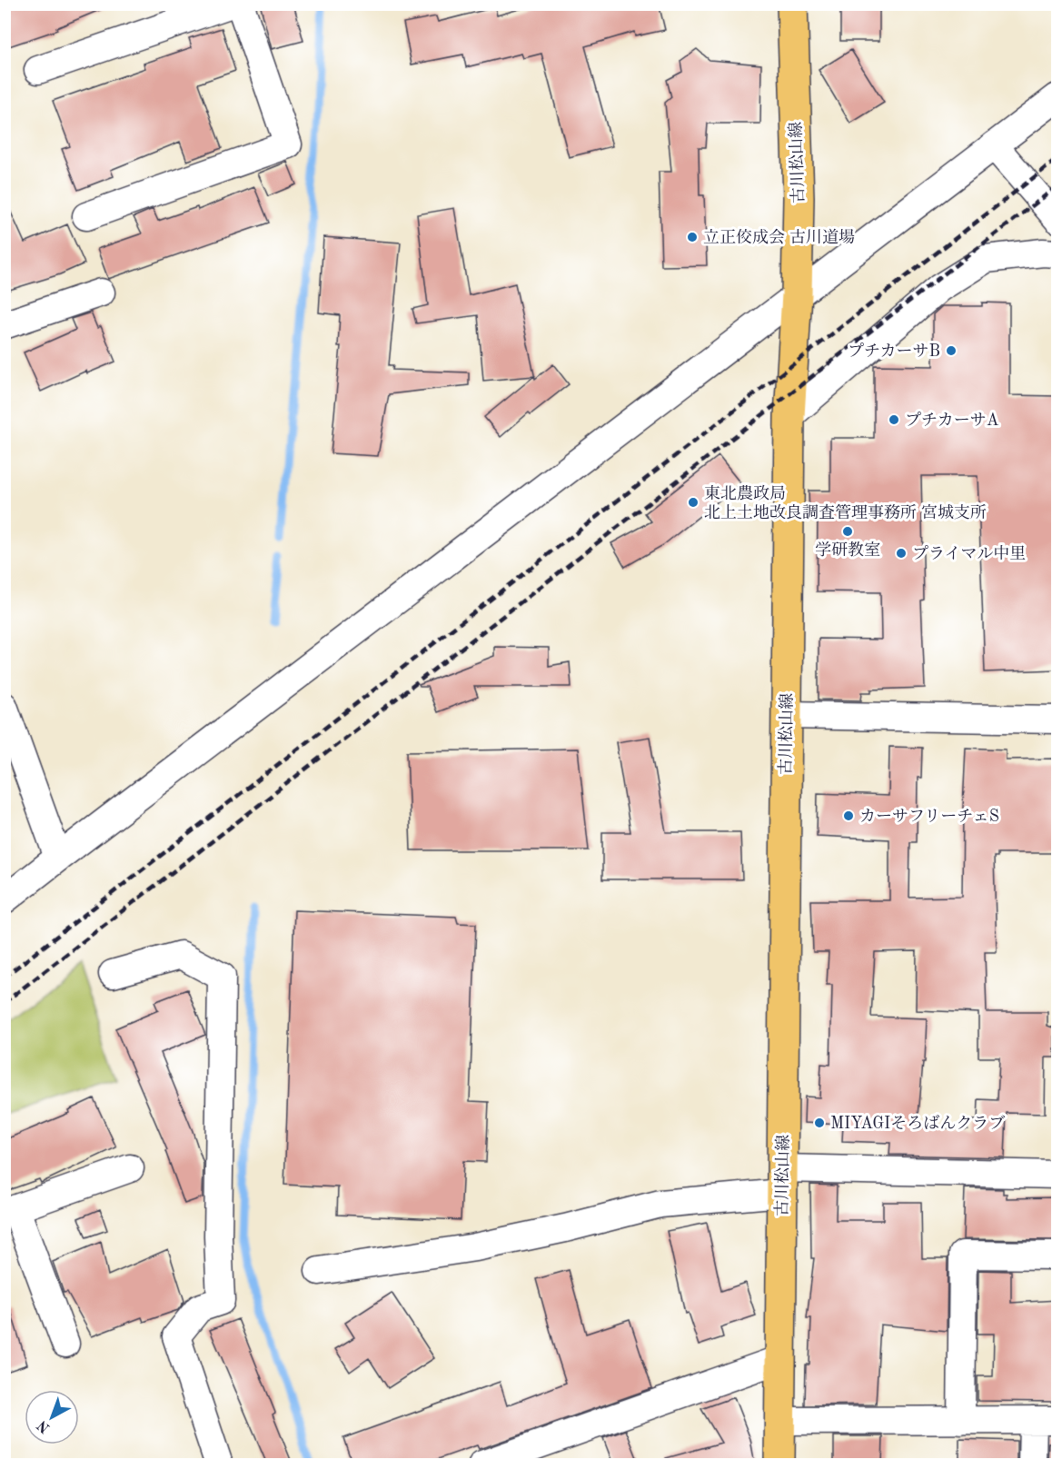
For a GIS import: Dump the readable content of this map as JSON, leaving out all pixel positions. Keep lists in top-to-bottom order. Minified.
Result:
{"streets":{"main road":["古川松山線"]},"places":["立正佼成会 古川道場","プチカーサB","プチカーサA","東北農政局 北上土地改良調査管理事務所 宮城支所","学研教室","プライマル中里","カーサフリーチェS","MIYAGIそろばんクラブ"],"north":"bottom left"}
